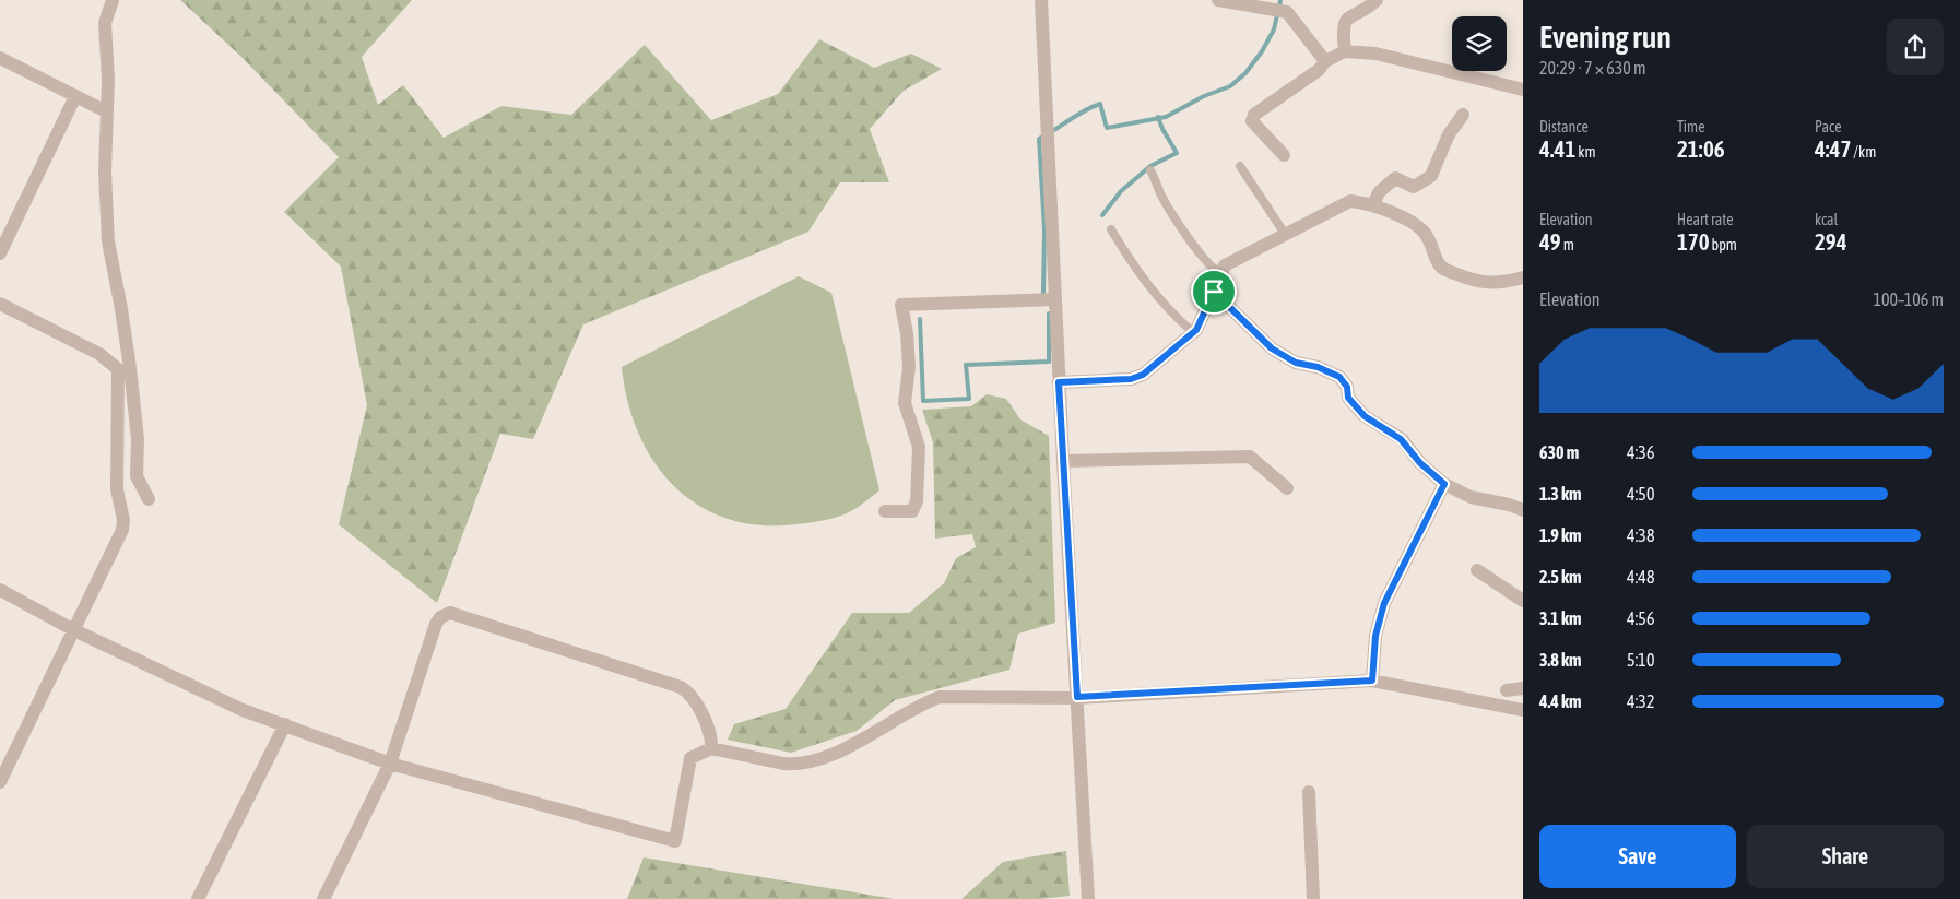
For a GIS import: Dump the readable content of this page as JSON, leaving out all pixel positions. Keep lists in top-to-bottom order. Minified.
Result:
{"page":{"heading":["Evening run","20:29 · 7 × 630 m"],"stats":[["Distance","4.41 km"],["Time","21:06"],["Pace","4:47 /km"],["Elevation","49 m"],["Heart rate","170 bpm"],["kcal","294"]],"chart":["Elevation","100–106 m"],"list":[{"name":"630 m","note":"4:36"},{"name":"1.3 km","note":"4:50"},{"name":"1.9 km","note":"4:38"},{"name":"2.5 km","note":"4:48"},{"name":"3.1 km","note":"4:56"},{"name":"3.8 km","note":"5:10"},{"name":"4.4 km","note":"4:32"}],"buttons":["Save","Share"]}}
